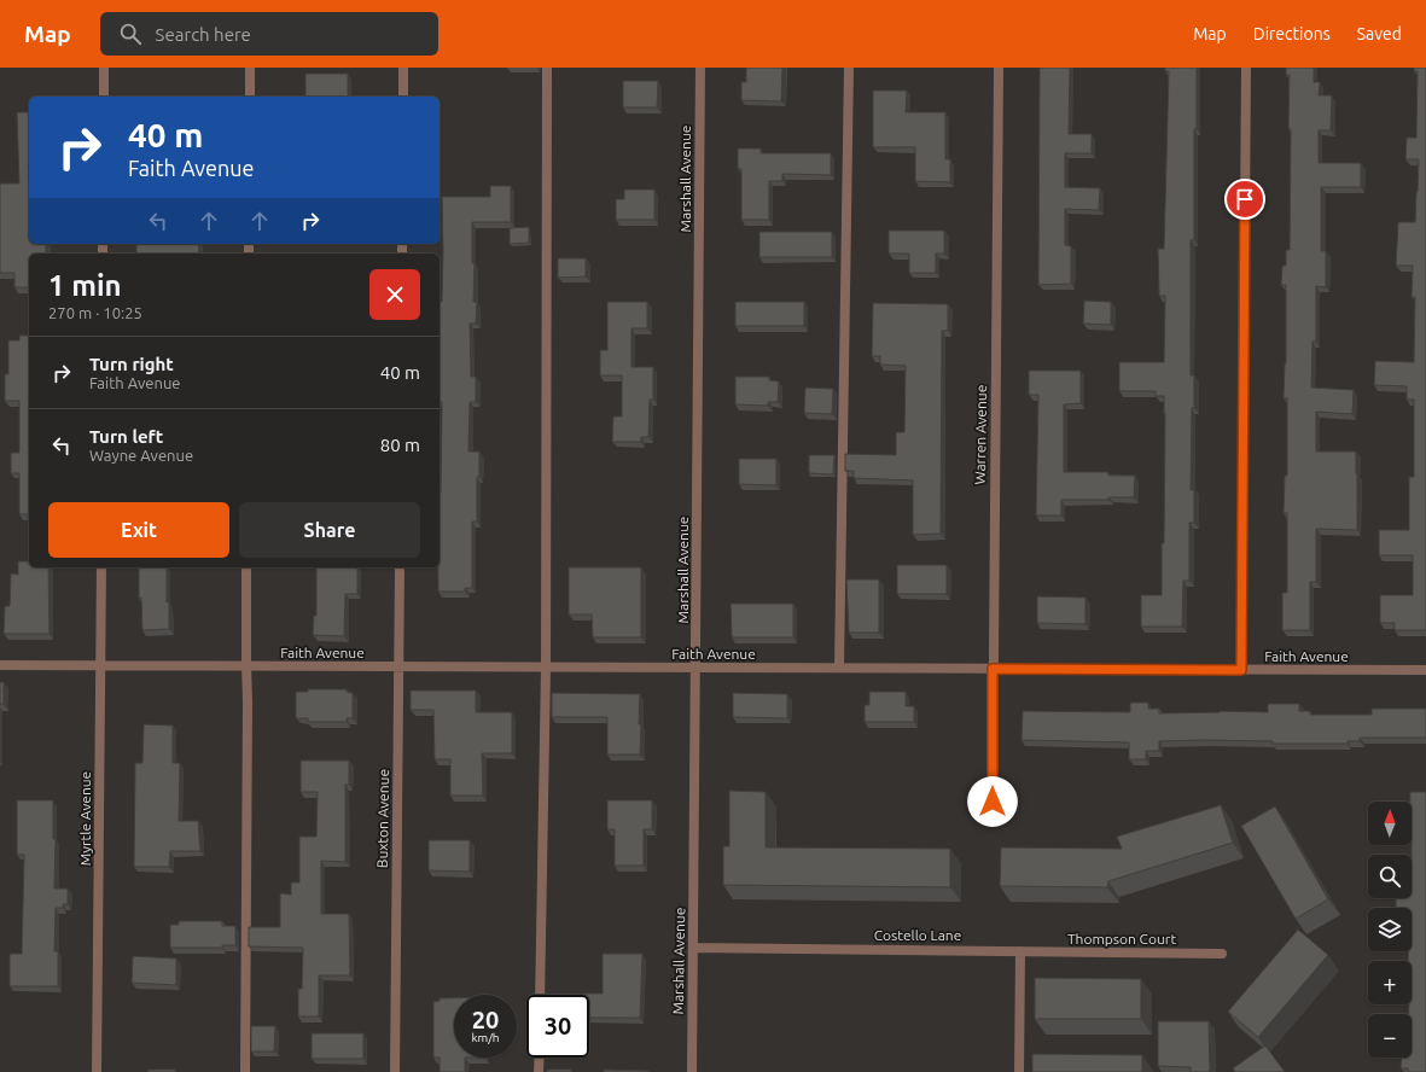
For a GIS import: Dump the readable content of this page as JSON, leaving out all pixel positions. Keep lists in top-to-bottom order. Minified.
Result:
{"streets":{"street":["Marshall Avenue","Warren Avenue","Faith Avenue","Myrtle Avenue","Buxton Avenue","Costello Lane","Thompson Court"]},"crossings":[["Marshall Avenue","Faith Avenue"],["Marshall Avenue","Costello Lane"],["Warren Avenue","Faith Avenue"],["Faith Avenue","Myrtle Avenue"],["Faith Avenue","Buxton Avenue"],["Costello Lane","Thompson Court"]],"north":"top","page":{"header":"Map","search":"Search here","nav":["Map","Directions","Saved"],"turn":["40 m","Faith Avenue"],"heading":["1 min","270 m · 10:25"],"list":[{"name":"Turn right","note":"Faith Avenue","value":"40 m"},{"name":"Turn left","note":"Wayne Avenue","value":"80 m"}],"buttons":["Exit","Share"],"map_buttons":["+","−"],"speed":"20 km/h","limit":"30"}}
